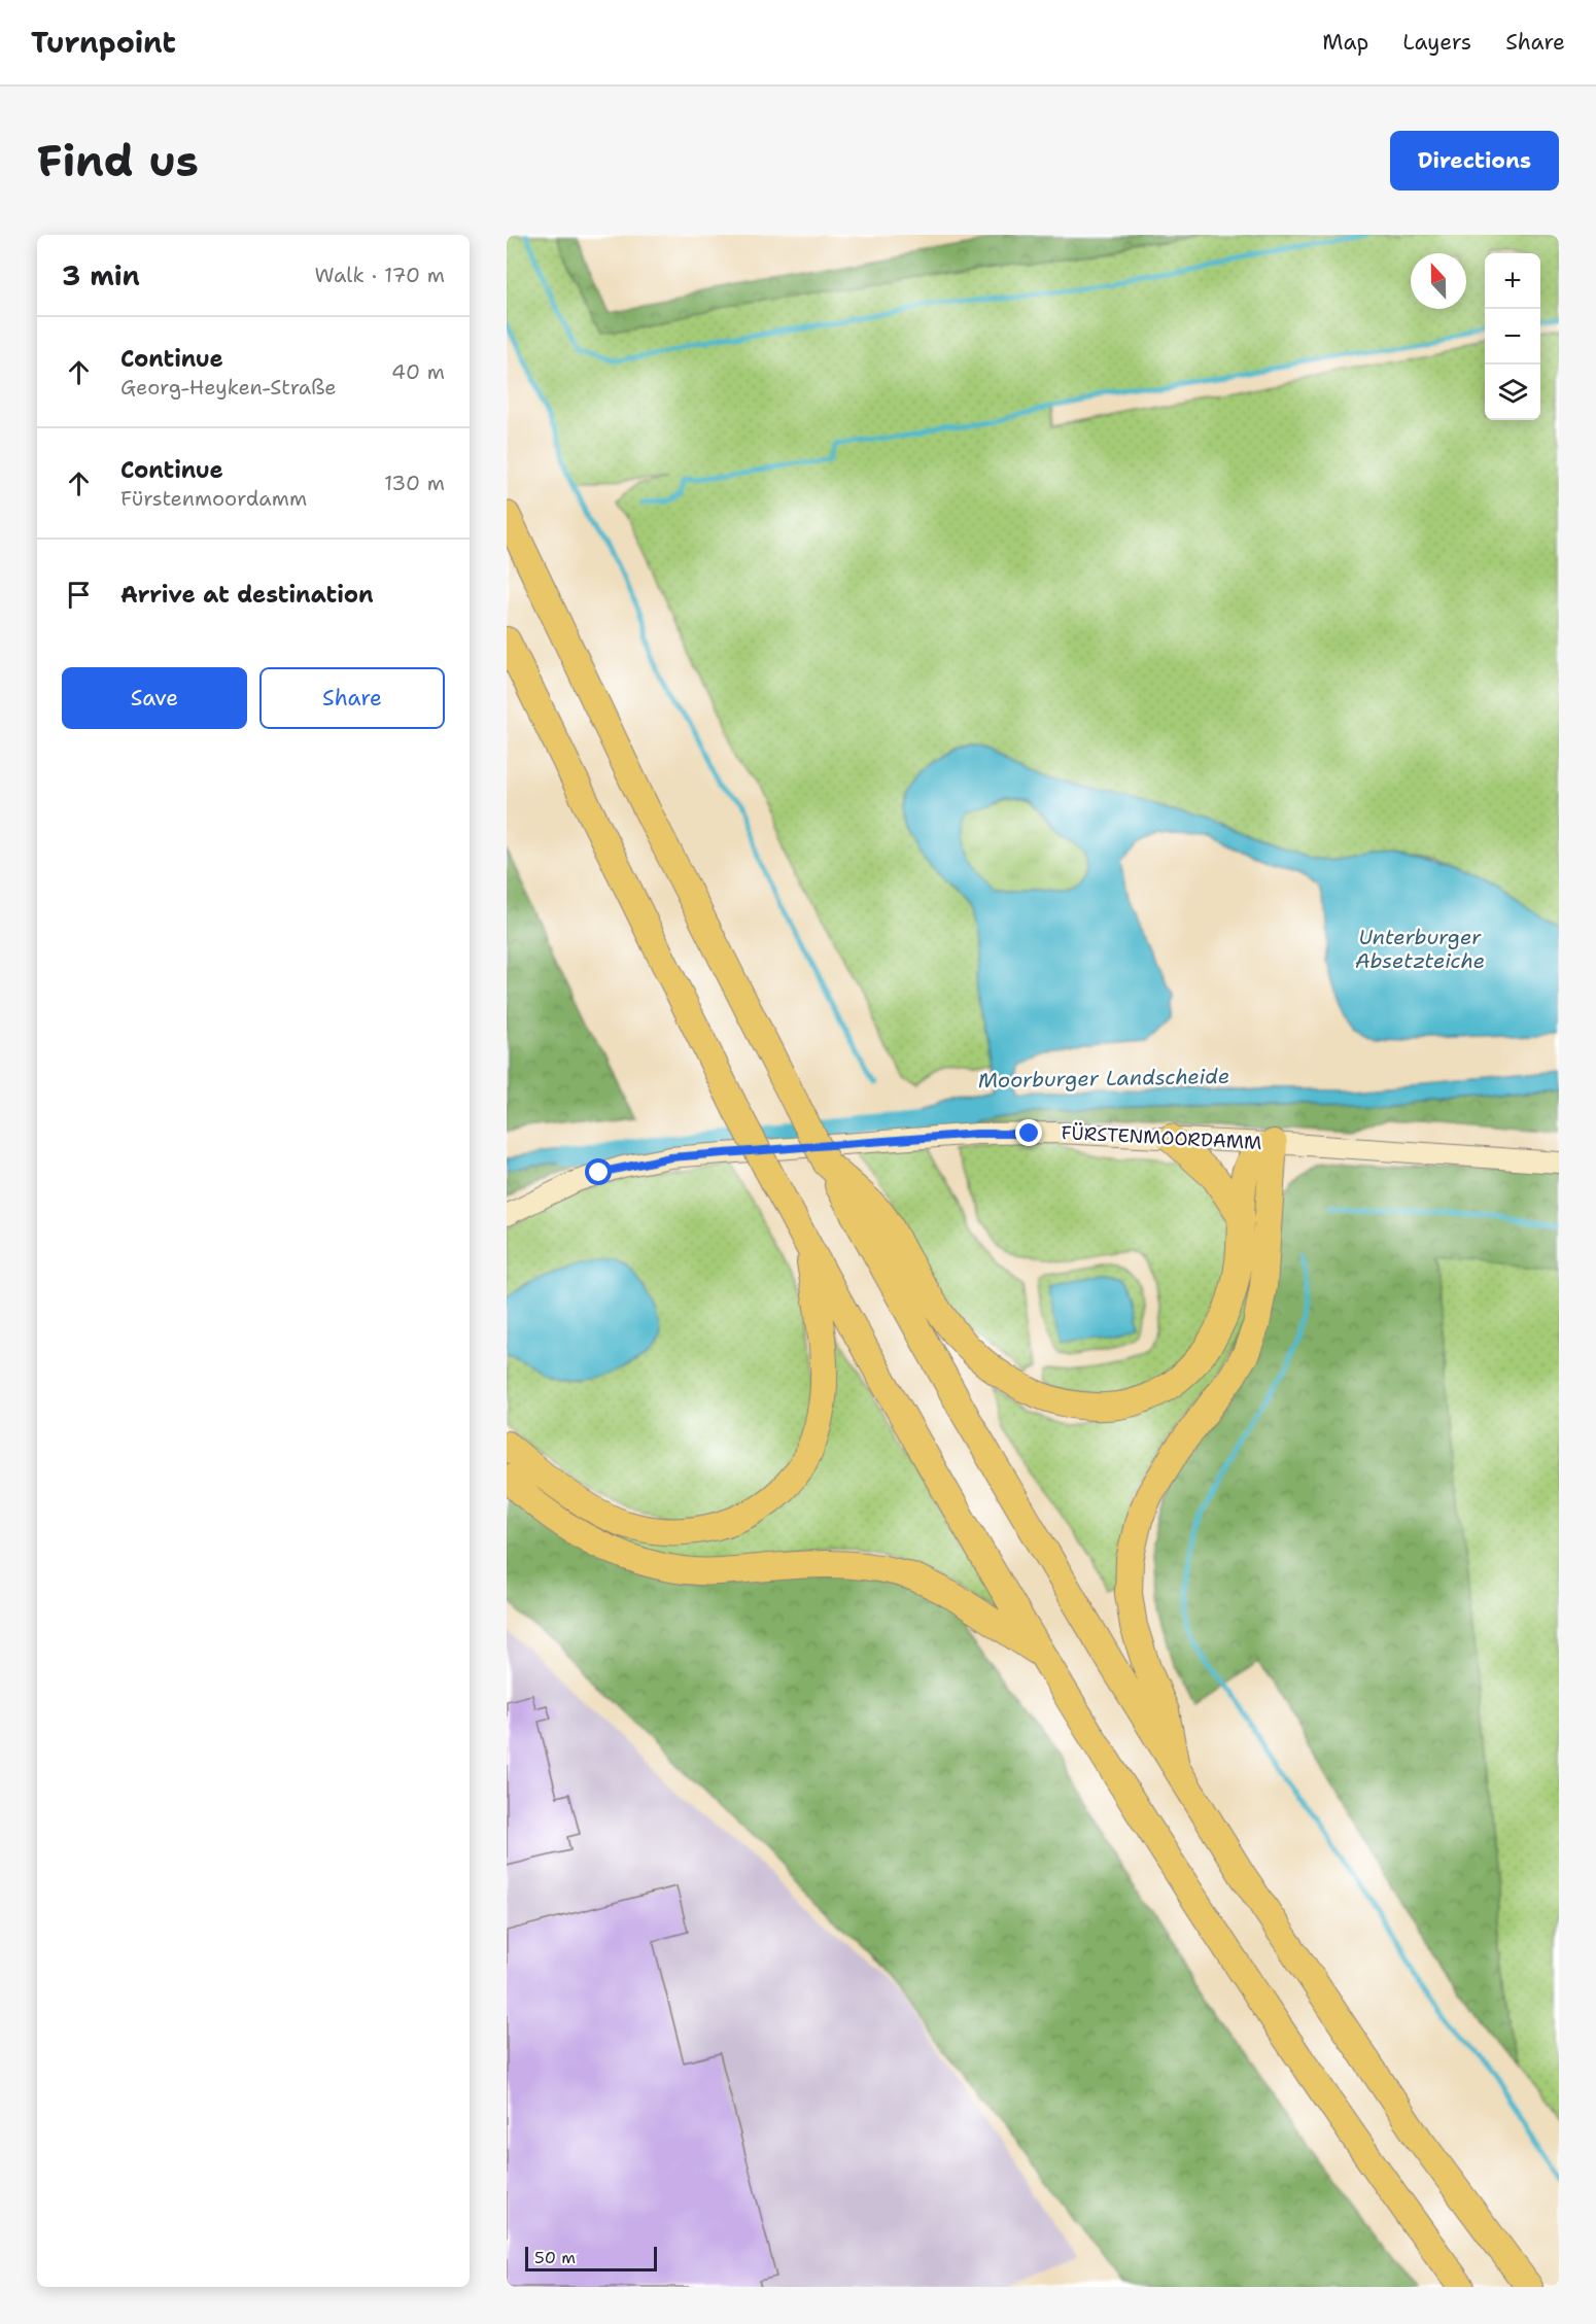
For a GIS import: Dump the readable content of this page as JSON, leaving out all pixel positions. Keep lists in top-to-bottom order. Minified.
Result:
{"streets":{"main road":["FÜRSTENMOORDAMM"]},"water":["Unterburger Absetzteiche","Moorburger Landscheide"],"scale_bar":"50 m","north":"top","page":{"header":"Turnpoint","nav":["Map","Layers","Share"],"buttons":["Directions",["Save","Share"]],"title":"Find us","heading":["3 min","Walk · 170 m"],"map_buttons":["+","−"],"list":[["Continue","Georg-Heyken-Straße","40 m"],["Continue","Fürstenmoordamm","130 m"],"Arrive at destination"],"scale":"50 m"}}
